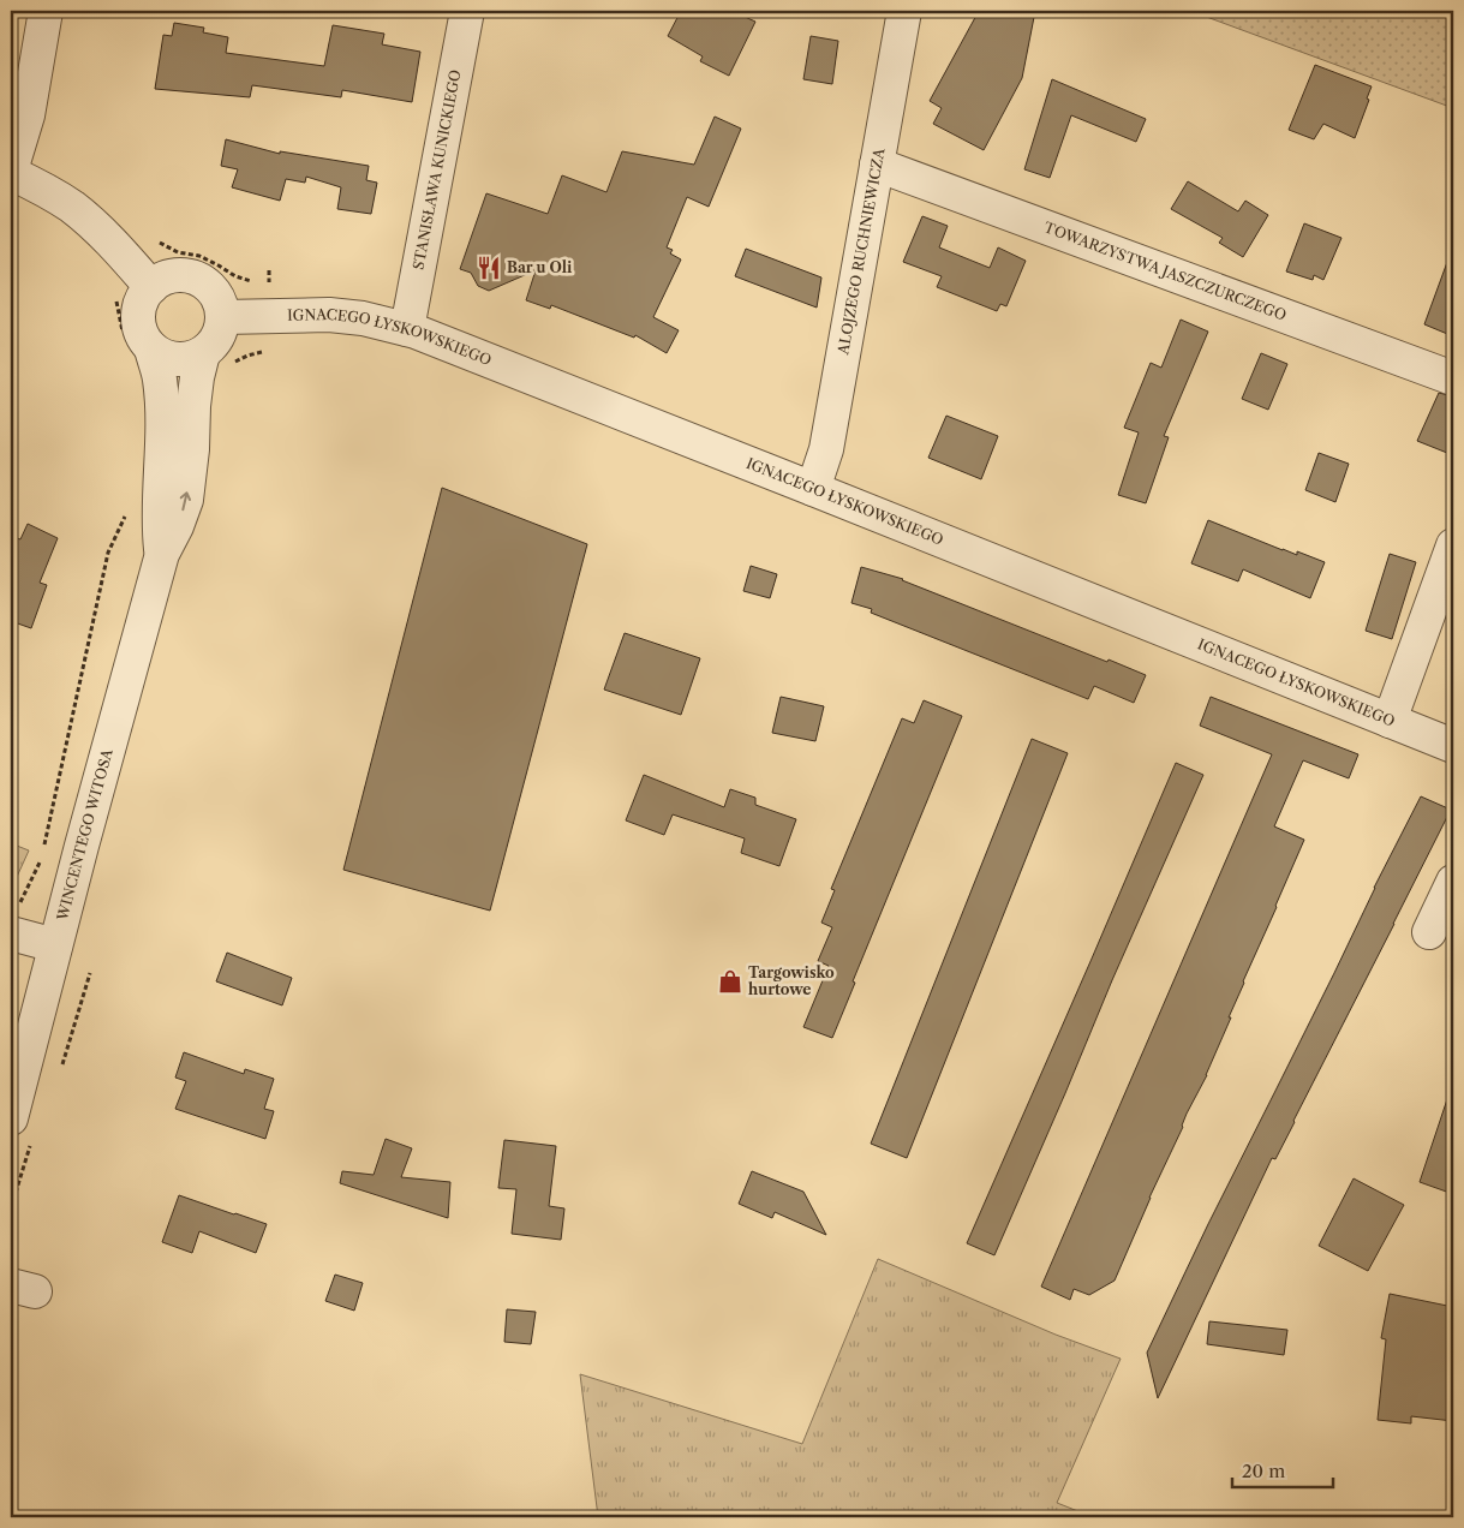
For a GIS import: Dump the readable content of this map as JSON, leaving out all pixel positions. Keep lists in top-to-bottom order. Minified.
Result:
{"streets":{"street":["STANISŁAWA KUNICKIEGO","ALOJZEGO RUCHNIEWICZA","TOWARZYSTWA JASZCZURCZEGO","IGNACEGO ŁYSKOWSKIEGO","WINCENTEGO WITOSA"]},"crossings":[["STANISŁAWA KUNICKIEGO","IGNACEGO ŁYSKOWSKIEGO"],["ALOJZEGO RUCHNIEWICZA","TOWARZYSTWA JASZCZURCZEGO"],["ALOJZEGO RUCHNIEWICZA","IGNACEGO ŁYSKOWSKIEGO"],["IGNACEGO ŁYSKOWSKIEGO","WINCENTEGO WITOSA"]],"places":{"restaurant":["Bar u Oli"],"shop":["Targowisko hurtowe"]},"scale_bar":"20 m"}
